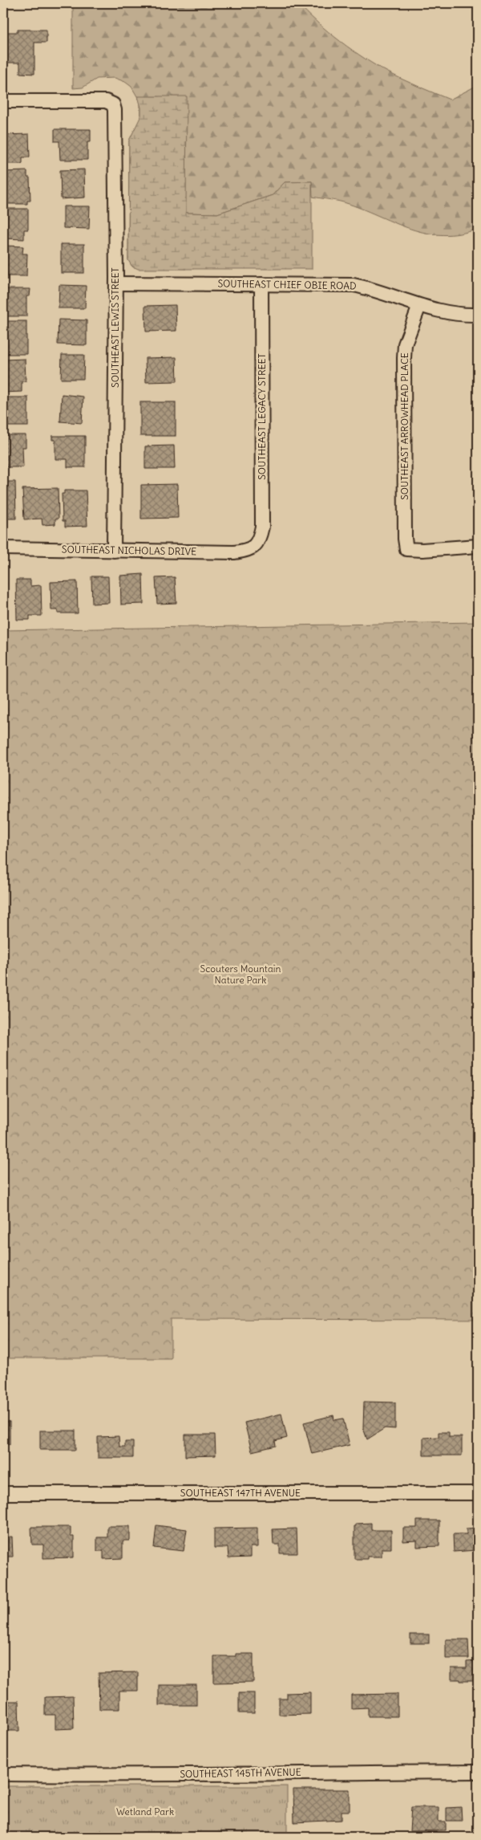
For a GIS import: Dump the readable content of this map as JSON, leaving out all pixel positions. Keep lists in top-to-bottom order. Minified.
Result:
{"streets":{"street":["SOUTHEAST CHIEF OBIE ROAD","SOUTHEAST LEWIS STREET","SOUTHEAST LEGACY STREET","SOUTHEAST ARROWHEAD PLACE","SOUTHEAST NICHOLAS DRIVE","SOUTHEAST 147TH AVENUE","SOUTHEAST 145TH AVENUE"]},"crossings":[["SOUTHEAST CHIEF OBIE ROAD","SOUTHEAST LEWIS STREET"],["SOUTHEAST CHIEF OBIE ROAD","SOUTHEAST LEGACY STREET"],["SOUTHEAST CHIEF OBIE ROAD","SOUTHEAST ARROWHEAD PLACE"],["SOUTHEAST LEWIS STREET","SOUTHEAST NICHOLAS DRIVE"],["SOUTHEAST LEGACY STREET","SOUTHEAST NICHOLAS DRIVE"]],"parks":["Scouters Mountain Nature Park","Wetland Park"]}
